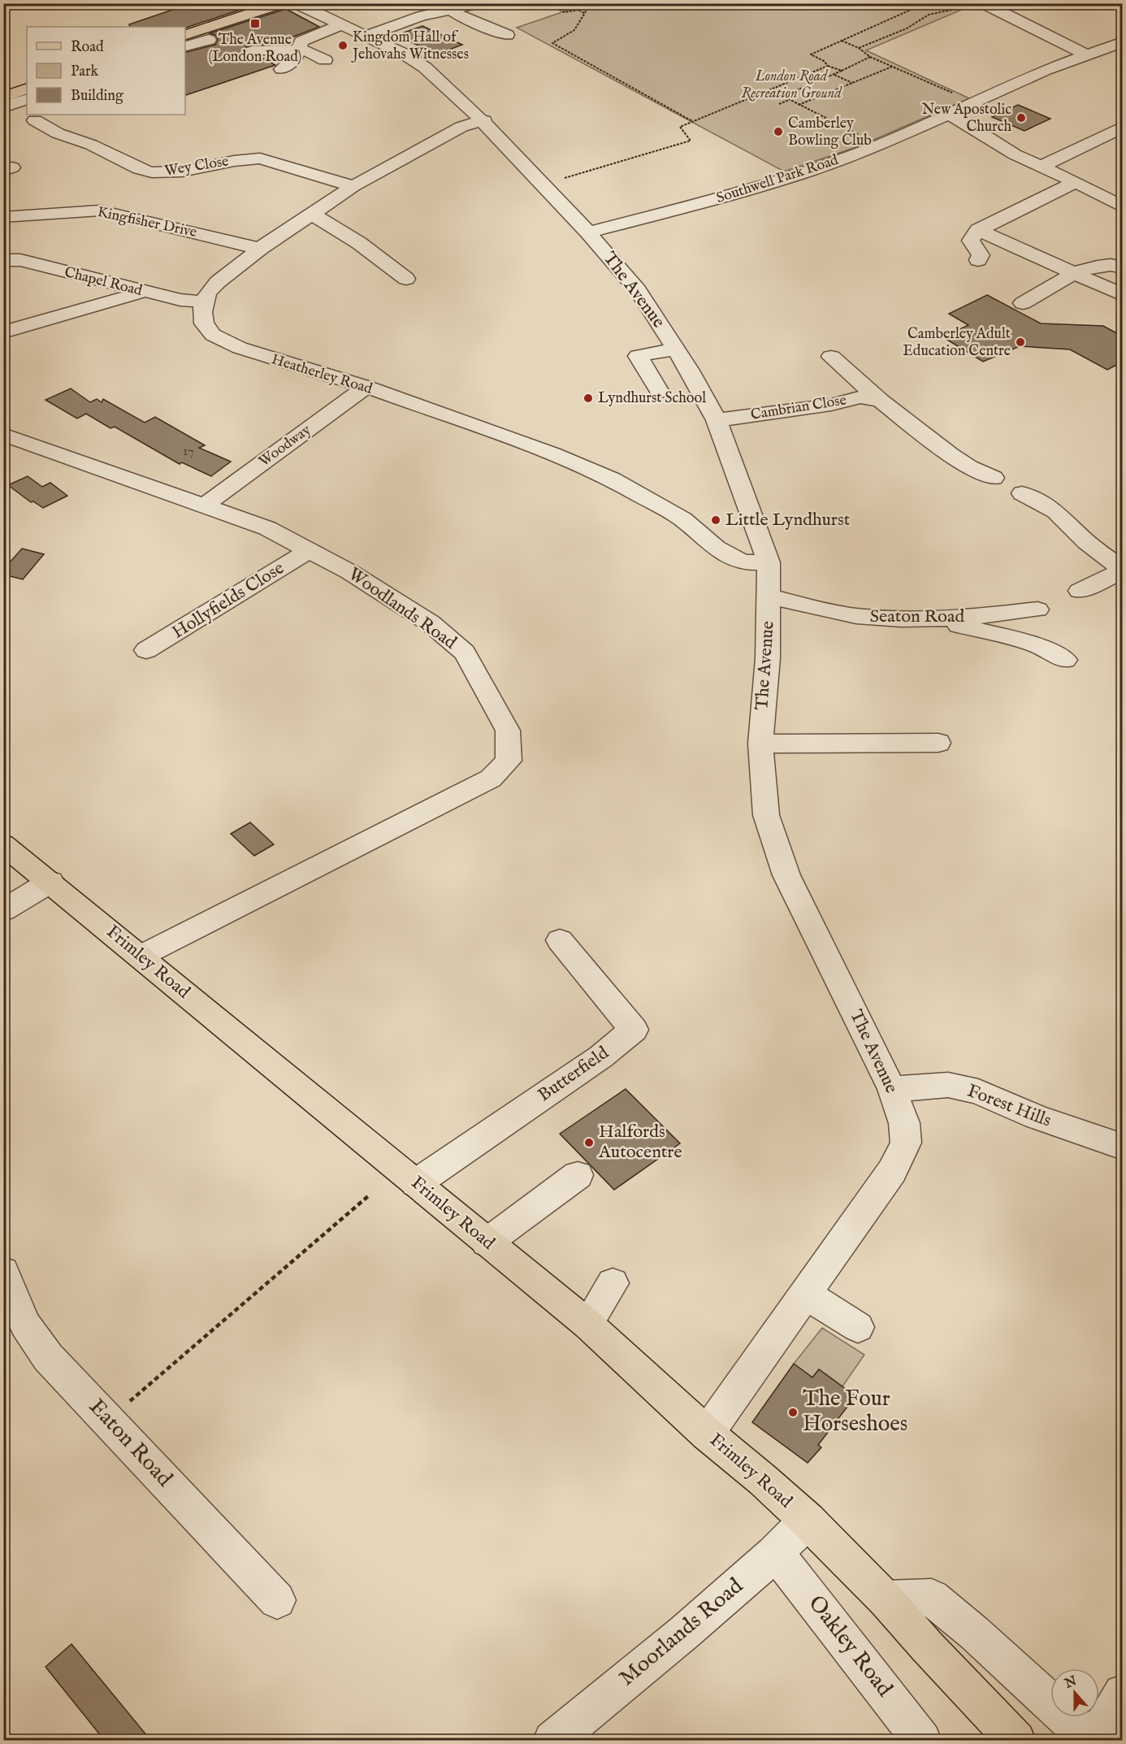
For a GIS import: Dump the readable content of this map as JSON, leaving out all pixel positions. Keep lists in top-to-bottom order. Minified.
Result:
{"streets":{"main road":["Frimley Road"],"street":["Wey Close","Southwell Park Road","Kingfisher Drive","Chapel Road","The Avenue","Heatherley Road","Cambrian Close","Woodway","Hollyfields Close","Woodlands Road","Seaton Road","Butterfield","Forest Hills","Eaton Road","Moorlands Road","Oakley Road"]},"crossings":[["Southwell Park Road","The Avenue"],["Chapel Road","Heatherley Road"],["The Avenue","Heatherley Road"],["The Avenue","Cambrian Close"],["The Avenue","Seaton Road"],["The Avenue","Frimley Road"],["The Avenue","Forest Hills"],["Heatherley Road","Woodway"],["Woodway","Woodlands Road"],["Hollyfields Close","Woodlands Road"],["Woodlands Road","Frimley Road"],["Frimley Road","Butterfield"],["Frimley Road","Moorlands Road"],["Moorlands Road","Oakley Road"]],"parks":["London Road Recreation Ground"],"places":{"transit":["The Avenue (London Road)"],"other":["Kingdom Hall of Jehovahs Witnesses","New Apostolic Church","Camberley Bowling Club","Camberley Adult Education Centre","Lyndhurst School","Little Lyndhurst","Halfords Autocentre","The Four Horseshoes"]},"house_numbers":["17"],"legend":["Road","Park","Building"],"north":"top"}
